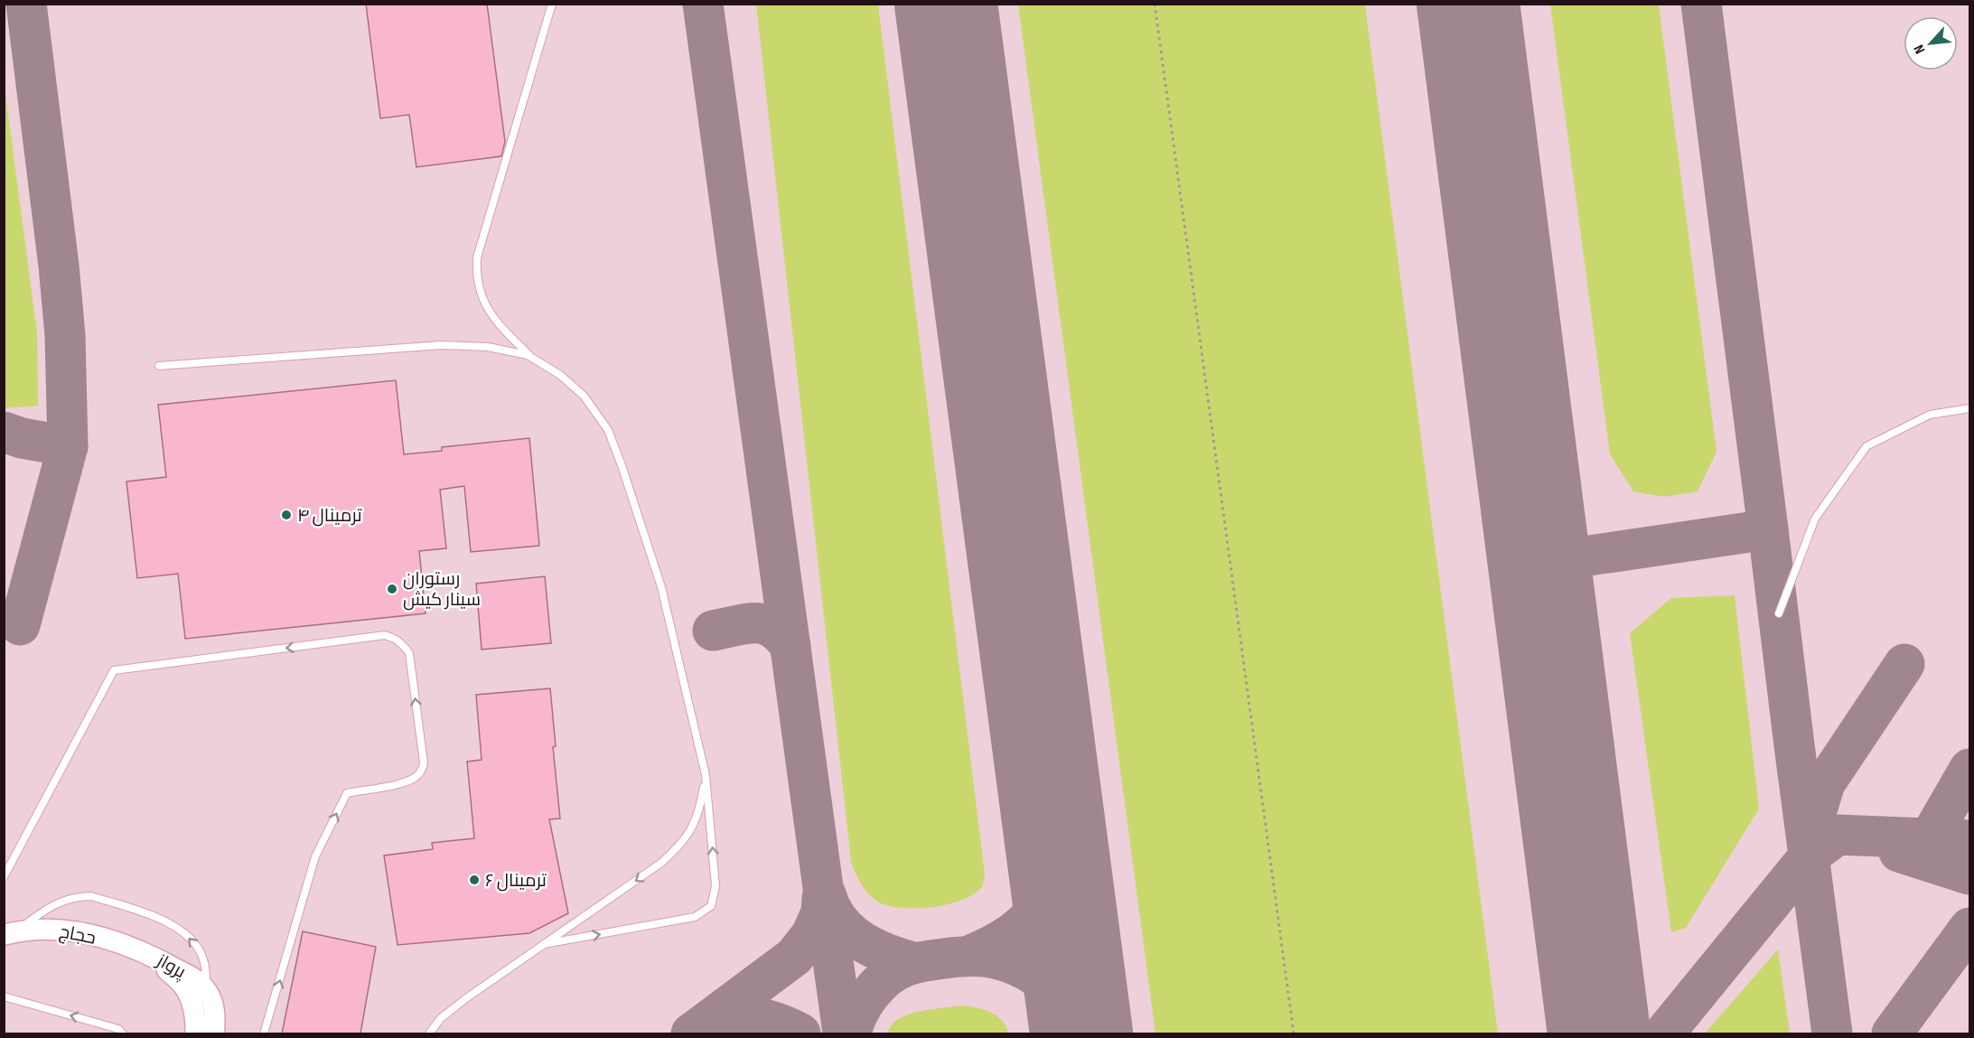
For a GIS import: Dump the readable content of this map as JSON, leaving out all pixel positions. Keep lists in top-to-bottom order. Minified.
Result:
{"streets":{"main road":["حجاج","پرواز"]},"crossings":[["حجاج","پرواز"]],"places":["ترمینال ۴","رستوران سینار کیش","ترمینال ۶"],"north":"bottom left"}
